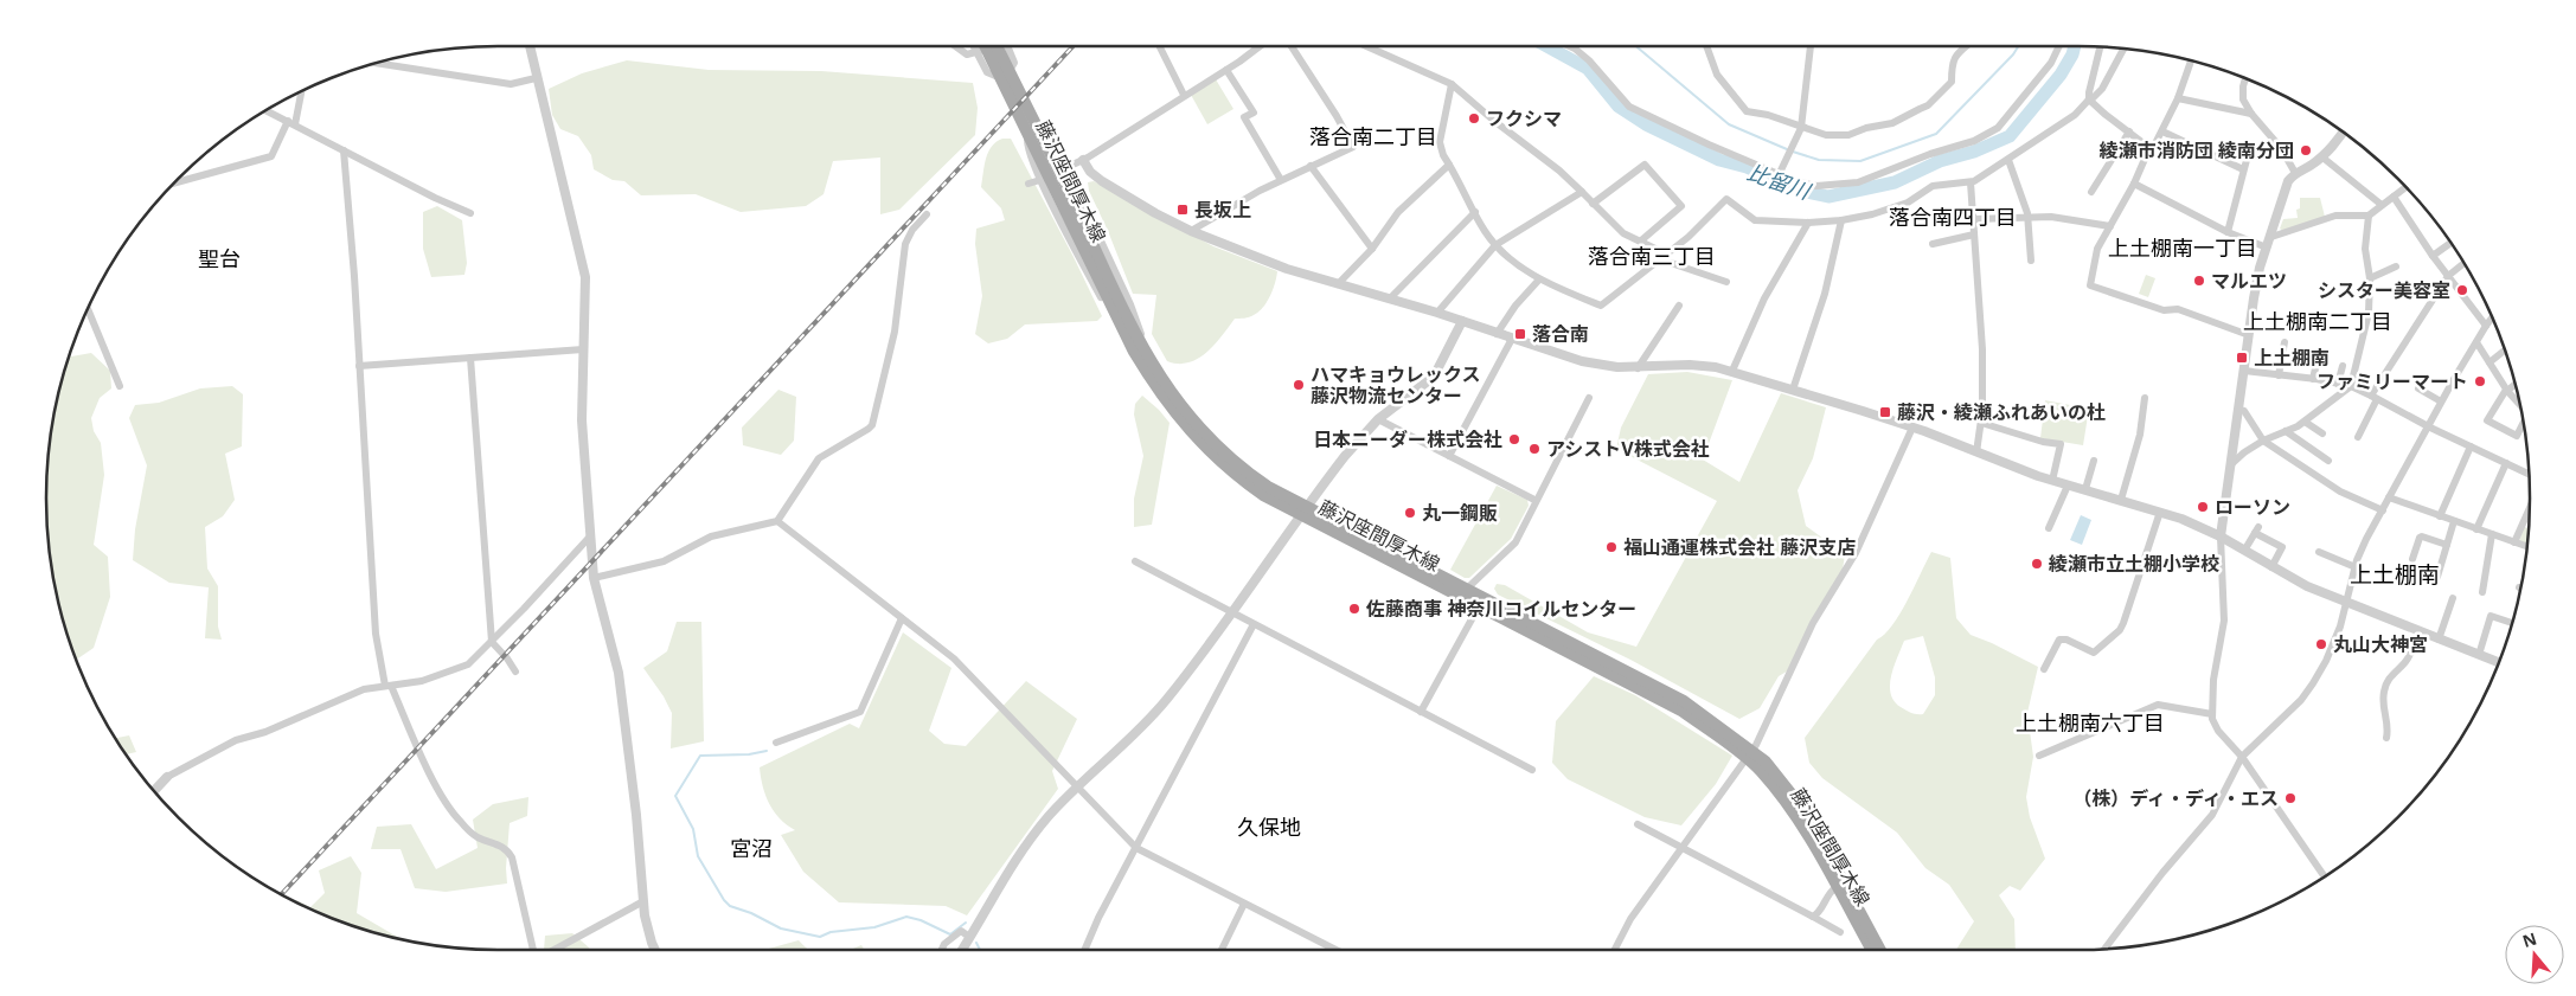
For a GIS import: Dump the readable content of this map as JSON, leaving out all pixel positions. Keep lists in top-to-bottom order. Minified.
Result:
{"streets":{"main road":["藤沢座間厚木線"]},"districts":["落合南二丁目","落合南四丁目","上土棚南一丁目","落合南三丁目","聖台","上土棚南二丁目","上土棚南","上土棚南六丁目","久保地","宮沼"],"water":["比留川"],"places":{"other":["フクシマ","綾瀬市消防団 綾南分団","マルエツ","シスター美容室","ファミリーマート","ハマキョウレックス 藤沢物流センター","日本ニーダー株式会社","アシストV株式会社","ローソン","丸一鋼販","福山通運株式会社 藤沢支店","綾瀬市立土棚小学校","佐藤商事 神奈川コイルセンター","丸山大神宮","（株）ディ・ディ・エス"],"transit":["長坂上","落合南","上土棚南","藤沢・綾瀬ふれあいの杜"]},"north":"top"}
